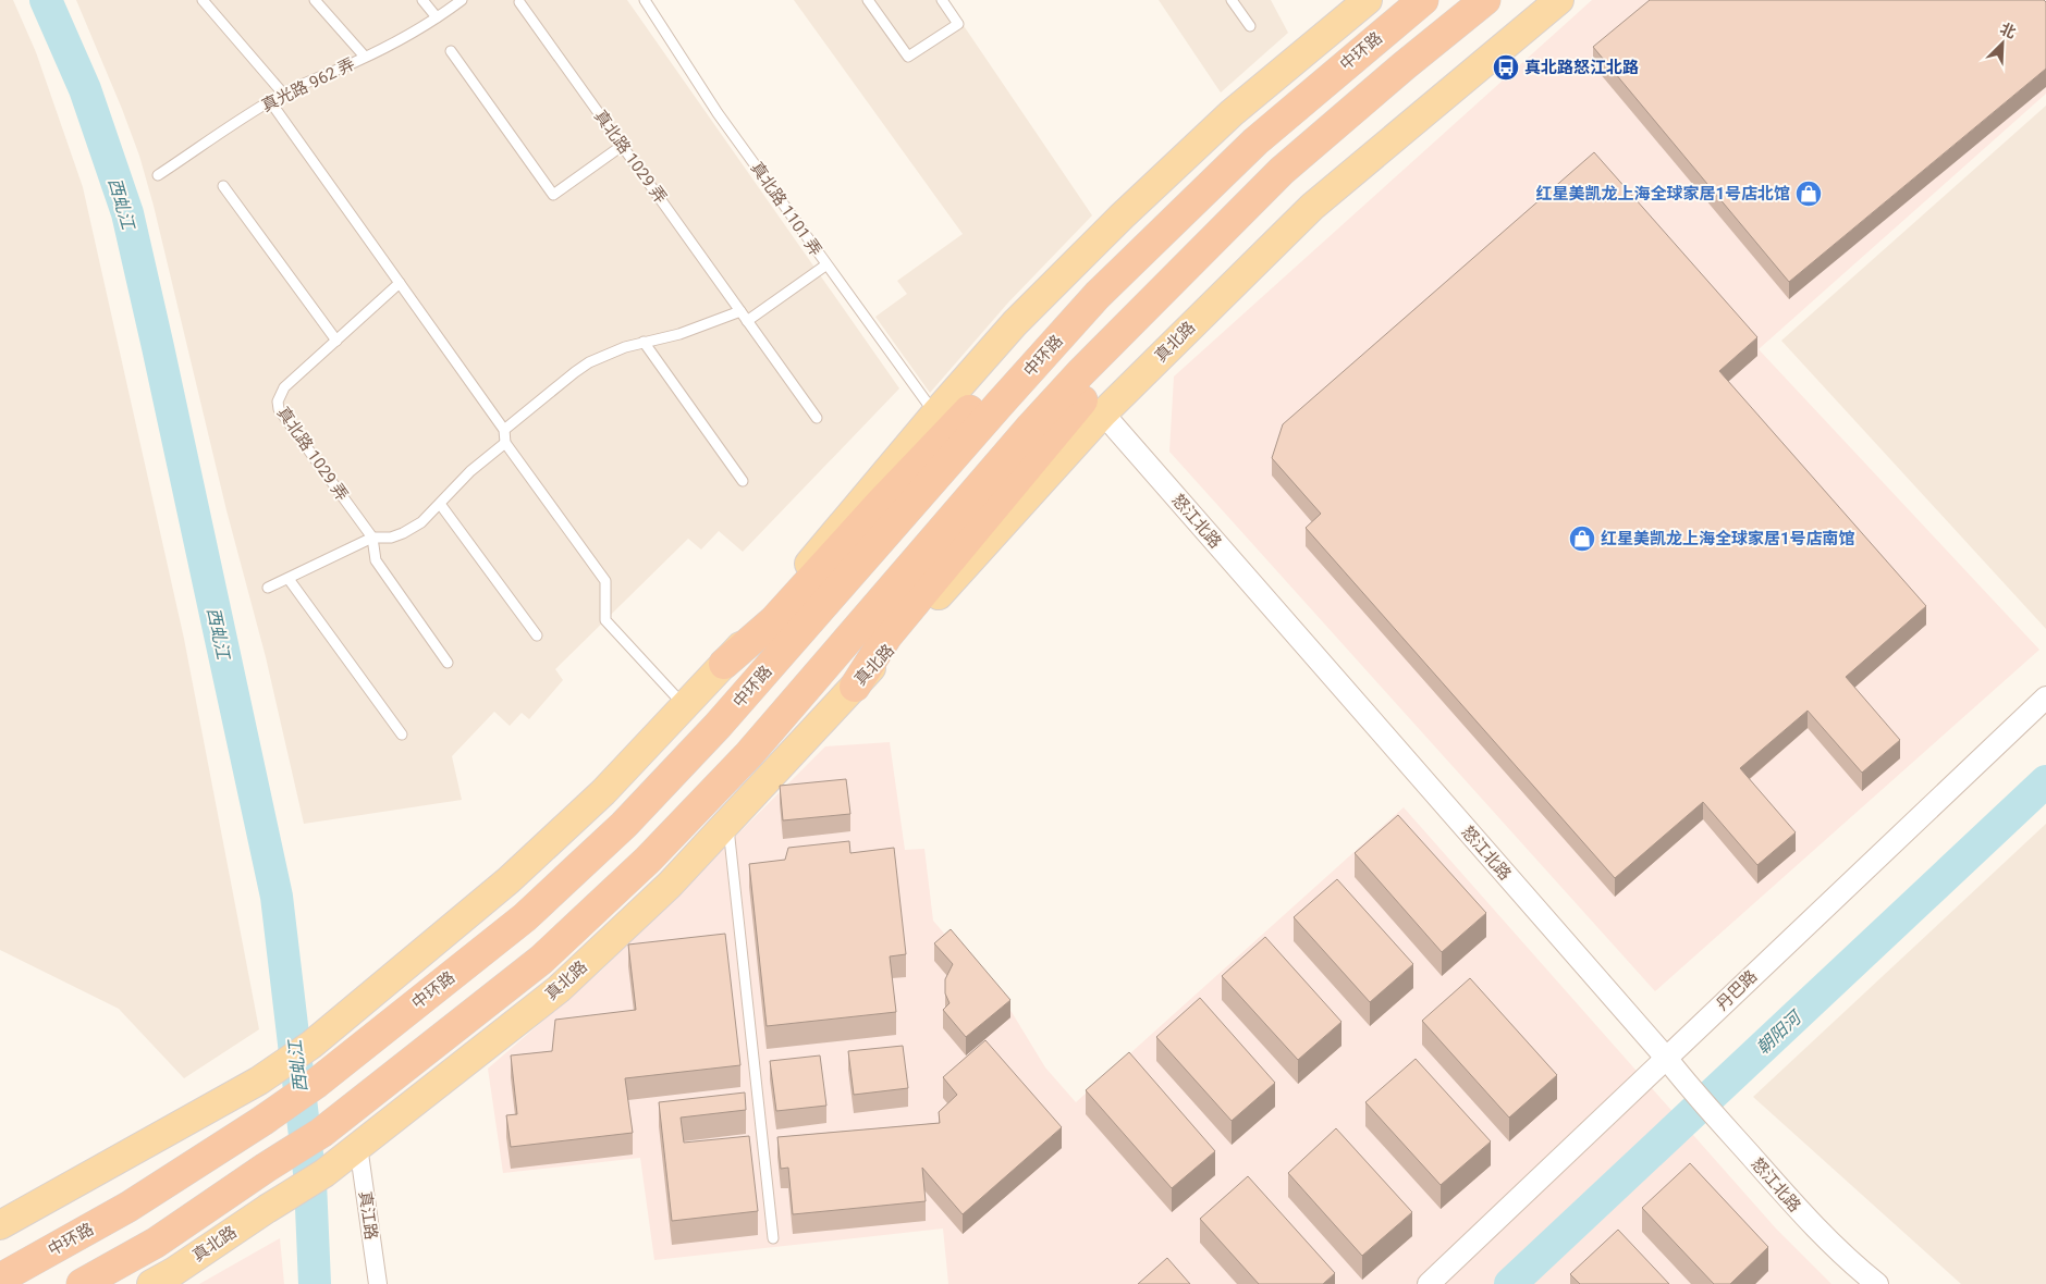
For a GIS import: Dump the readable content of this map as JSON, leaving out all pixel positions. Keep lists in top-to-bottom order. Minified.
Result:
{"streets":{"highway":["中环路"],"main road":["真北路"],"street":["怒江北路","丹巴路","真江路"],"lane":["真光路 962 弄","真北路 1029 弄","真北路 1101 弄"]},"crossings":[["真北路","怒江北路"],["真北路","真江路"],["怒江北路","丹巴路"]],"water":["西虬江","朝阳河"],"places":{"bus stop":["真北路怒江北路"],"shop":["红星美凯龙上海全球家居1号店北馆","红星美凯龙上海全球家居1号店南馆"]},"north":"top right"}
